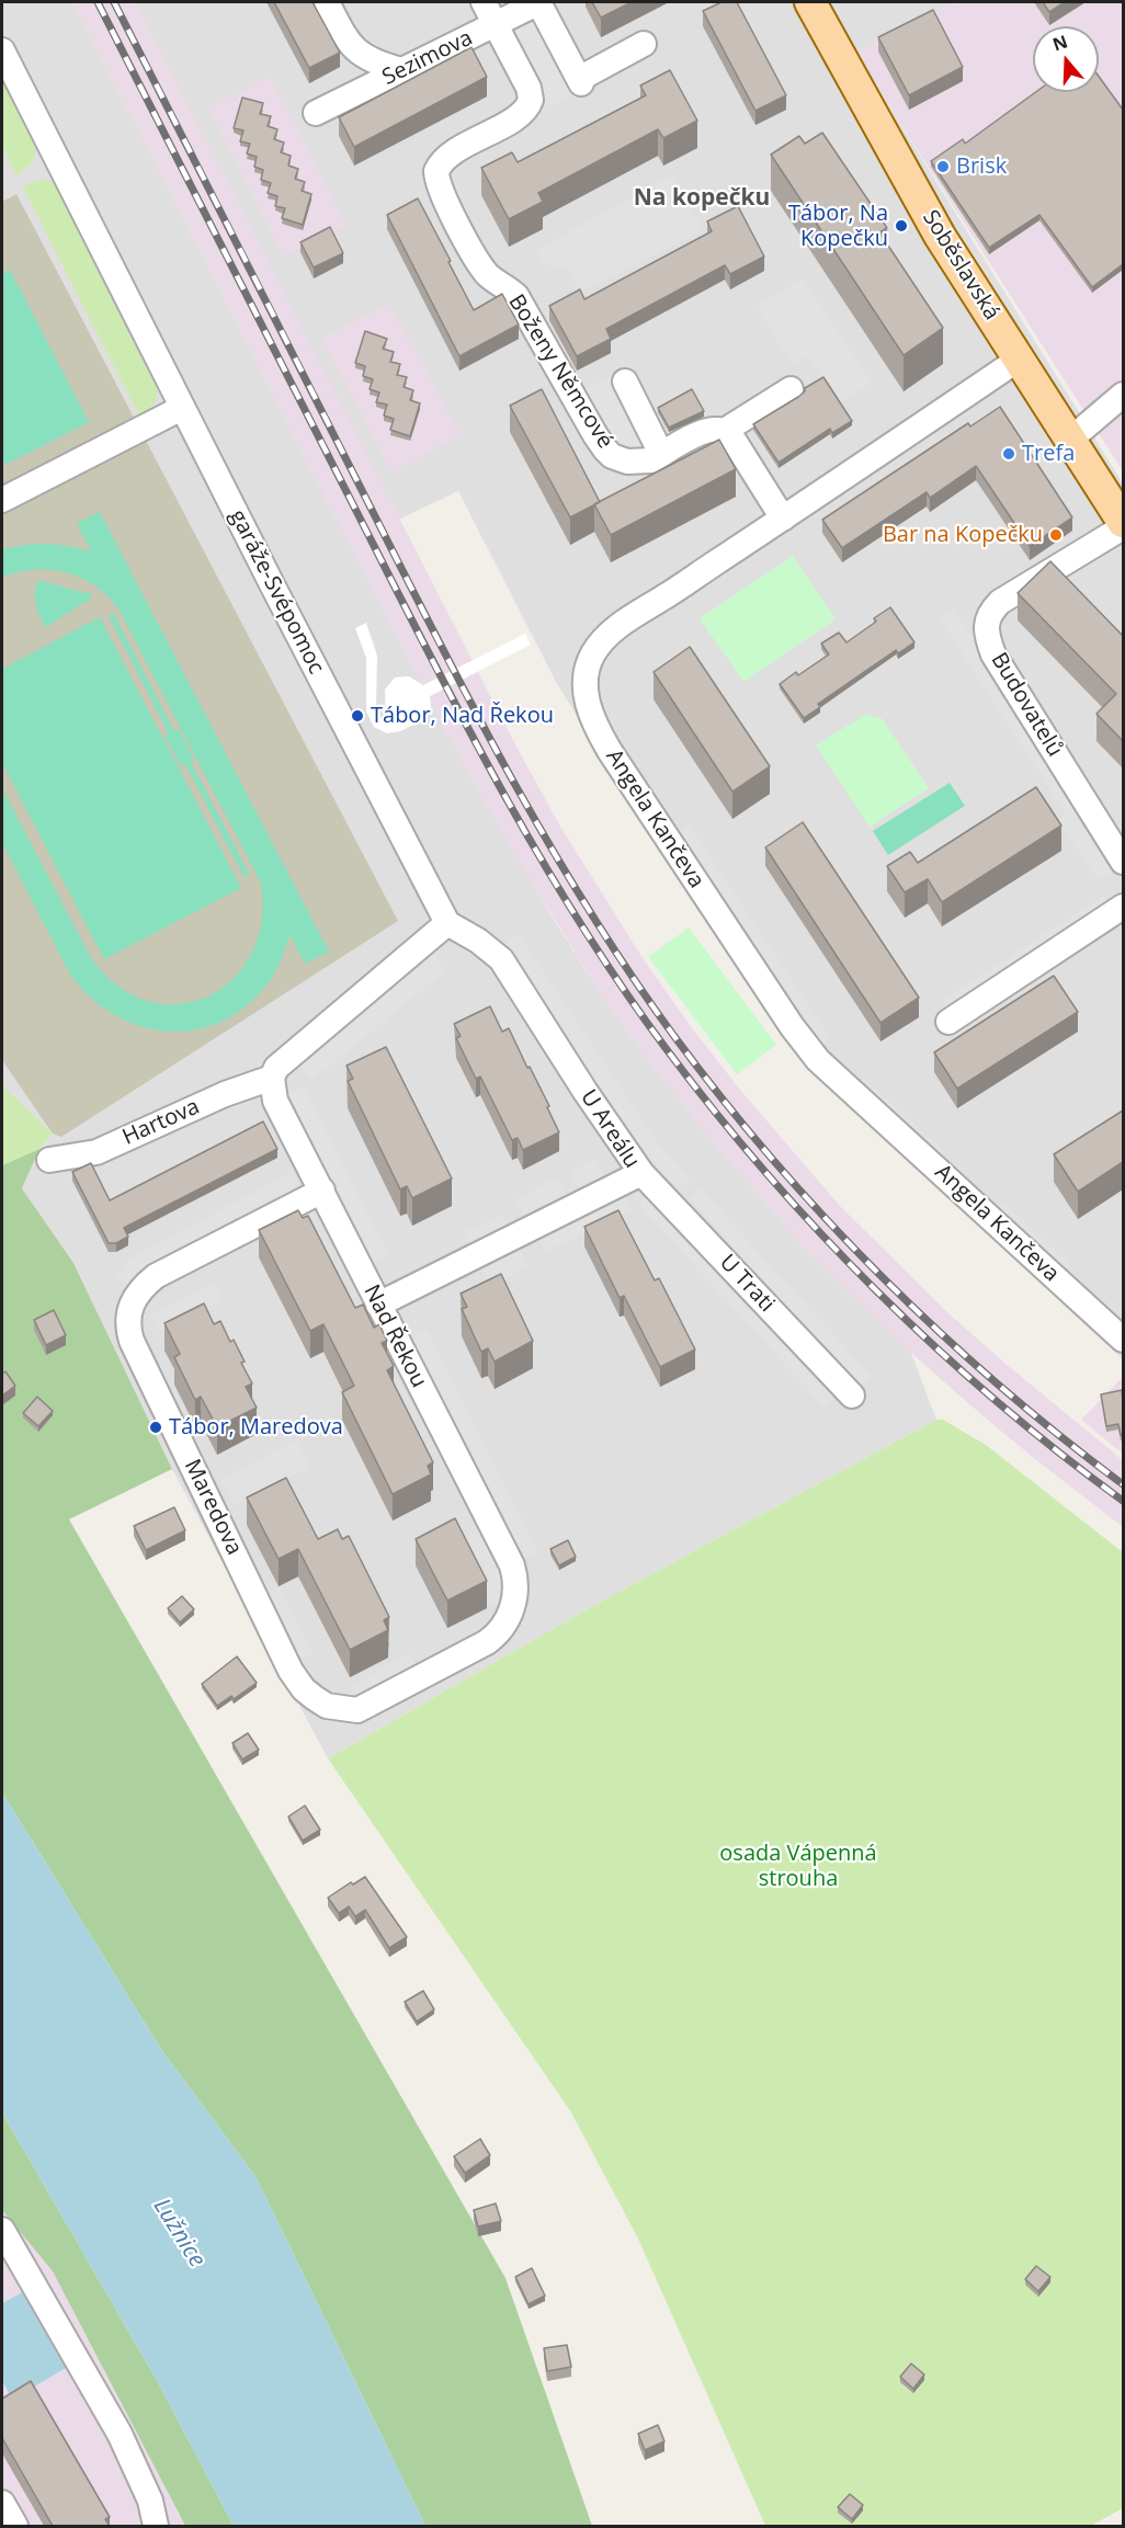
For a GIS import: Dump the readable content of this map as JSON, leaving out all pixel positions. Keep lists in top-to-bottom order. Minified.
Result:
{"streets":{"main road":["Soběslavská"],"street":["Sezimova","Boženy Němcové","garáže-Svépomoc","Budovatelů","Angela Kančeva","Hartova","U Areálu","U Trati","Nad Řekou","Maredova"]},"crossings":[["Sezimova","Boženy Němcové"],["Soběslavská","Angela Kančeva"],["garáže-Svépomoc","U Areálu"],["Hartova","Nad Řekou"],["U Areálu","U Trati"],["U Areálu","Nad Řekou"],["Nad Řekou","Maredova"]],"districts":["Na kopečku"],"water":["Lužnice"],"parks":["osada Vápenná strouha"],"places":["Brisk","Tábor, Na Kopečku","Trefa","Bar na Kopečku","Tábor, Nad Řekou","Tábor, Maredova"],"north":"top"}
